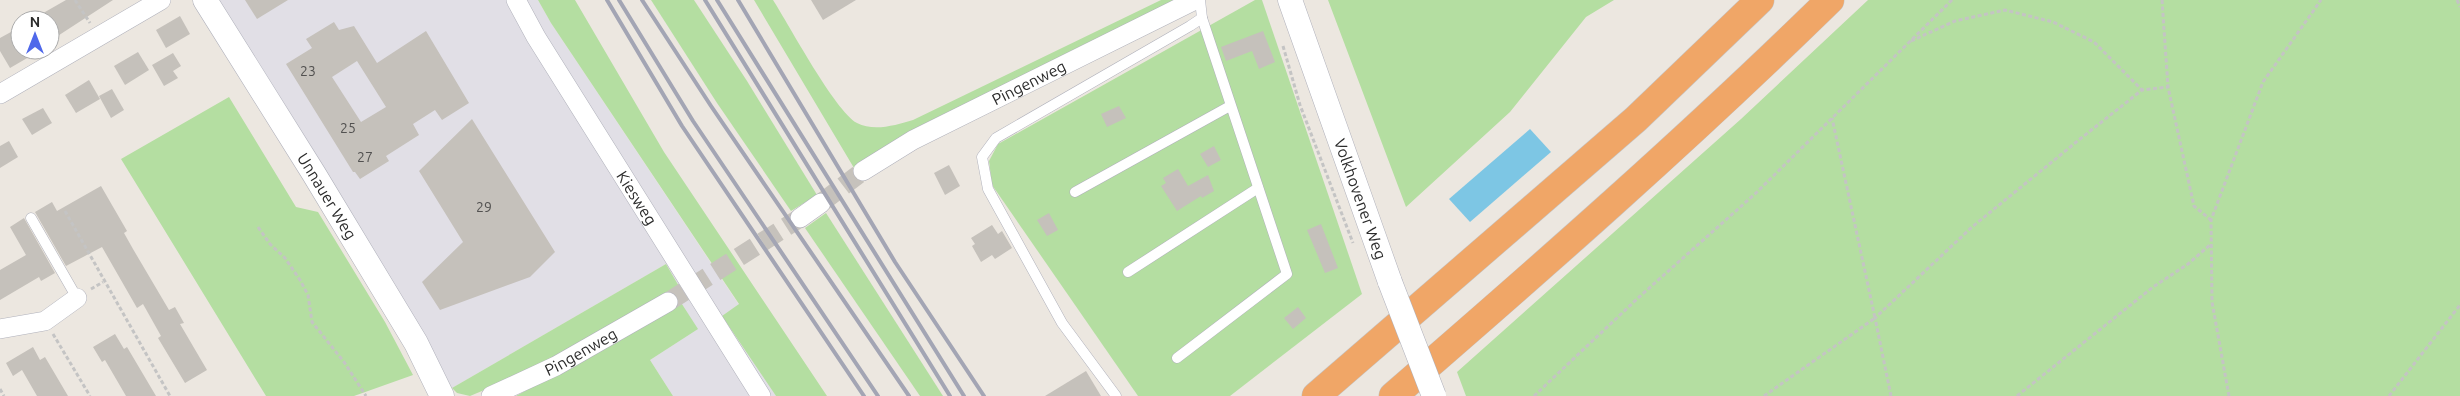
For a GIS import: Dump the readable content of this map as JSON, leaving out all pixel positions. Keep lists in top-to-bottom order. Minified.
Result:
{"streets":{"street":["Pingenweg","Unnauer Weg","Kiesweg","Volkhovener Weg"]},"house_numbers":["23","25","27","29"],"north":"top"}
